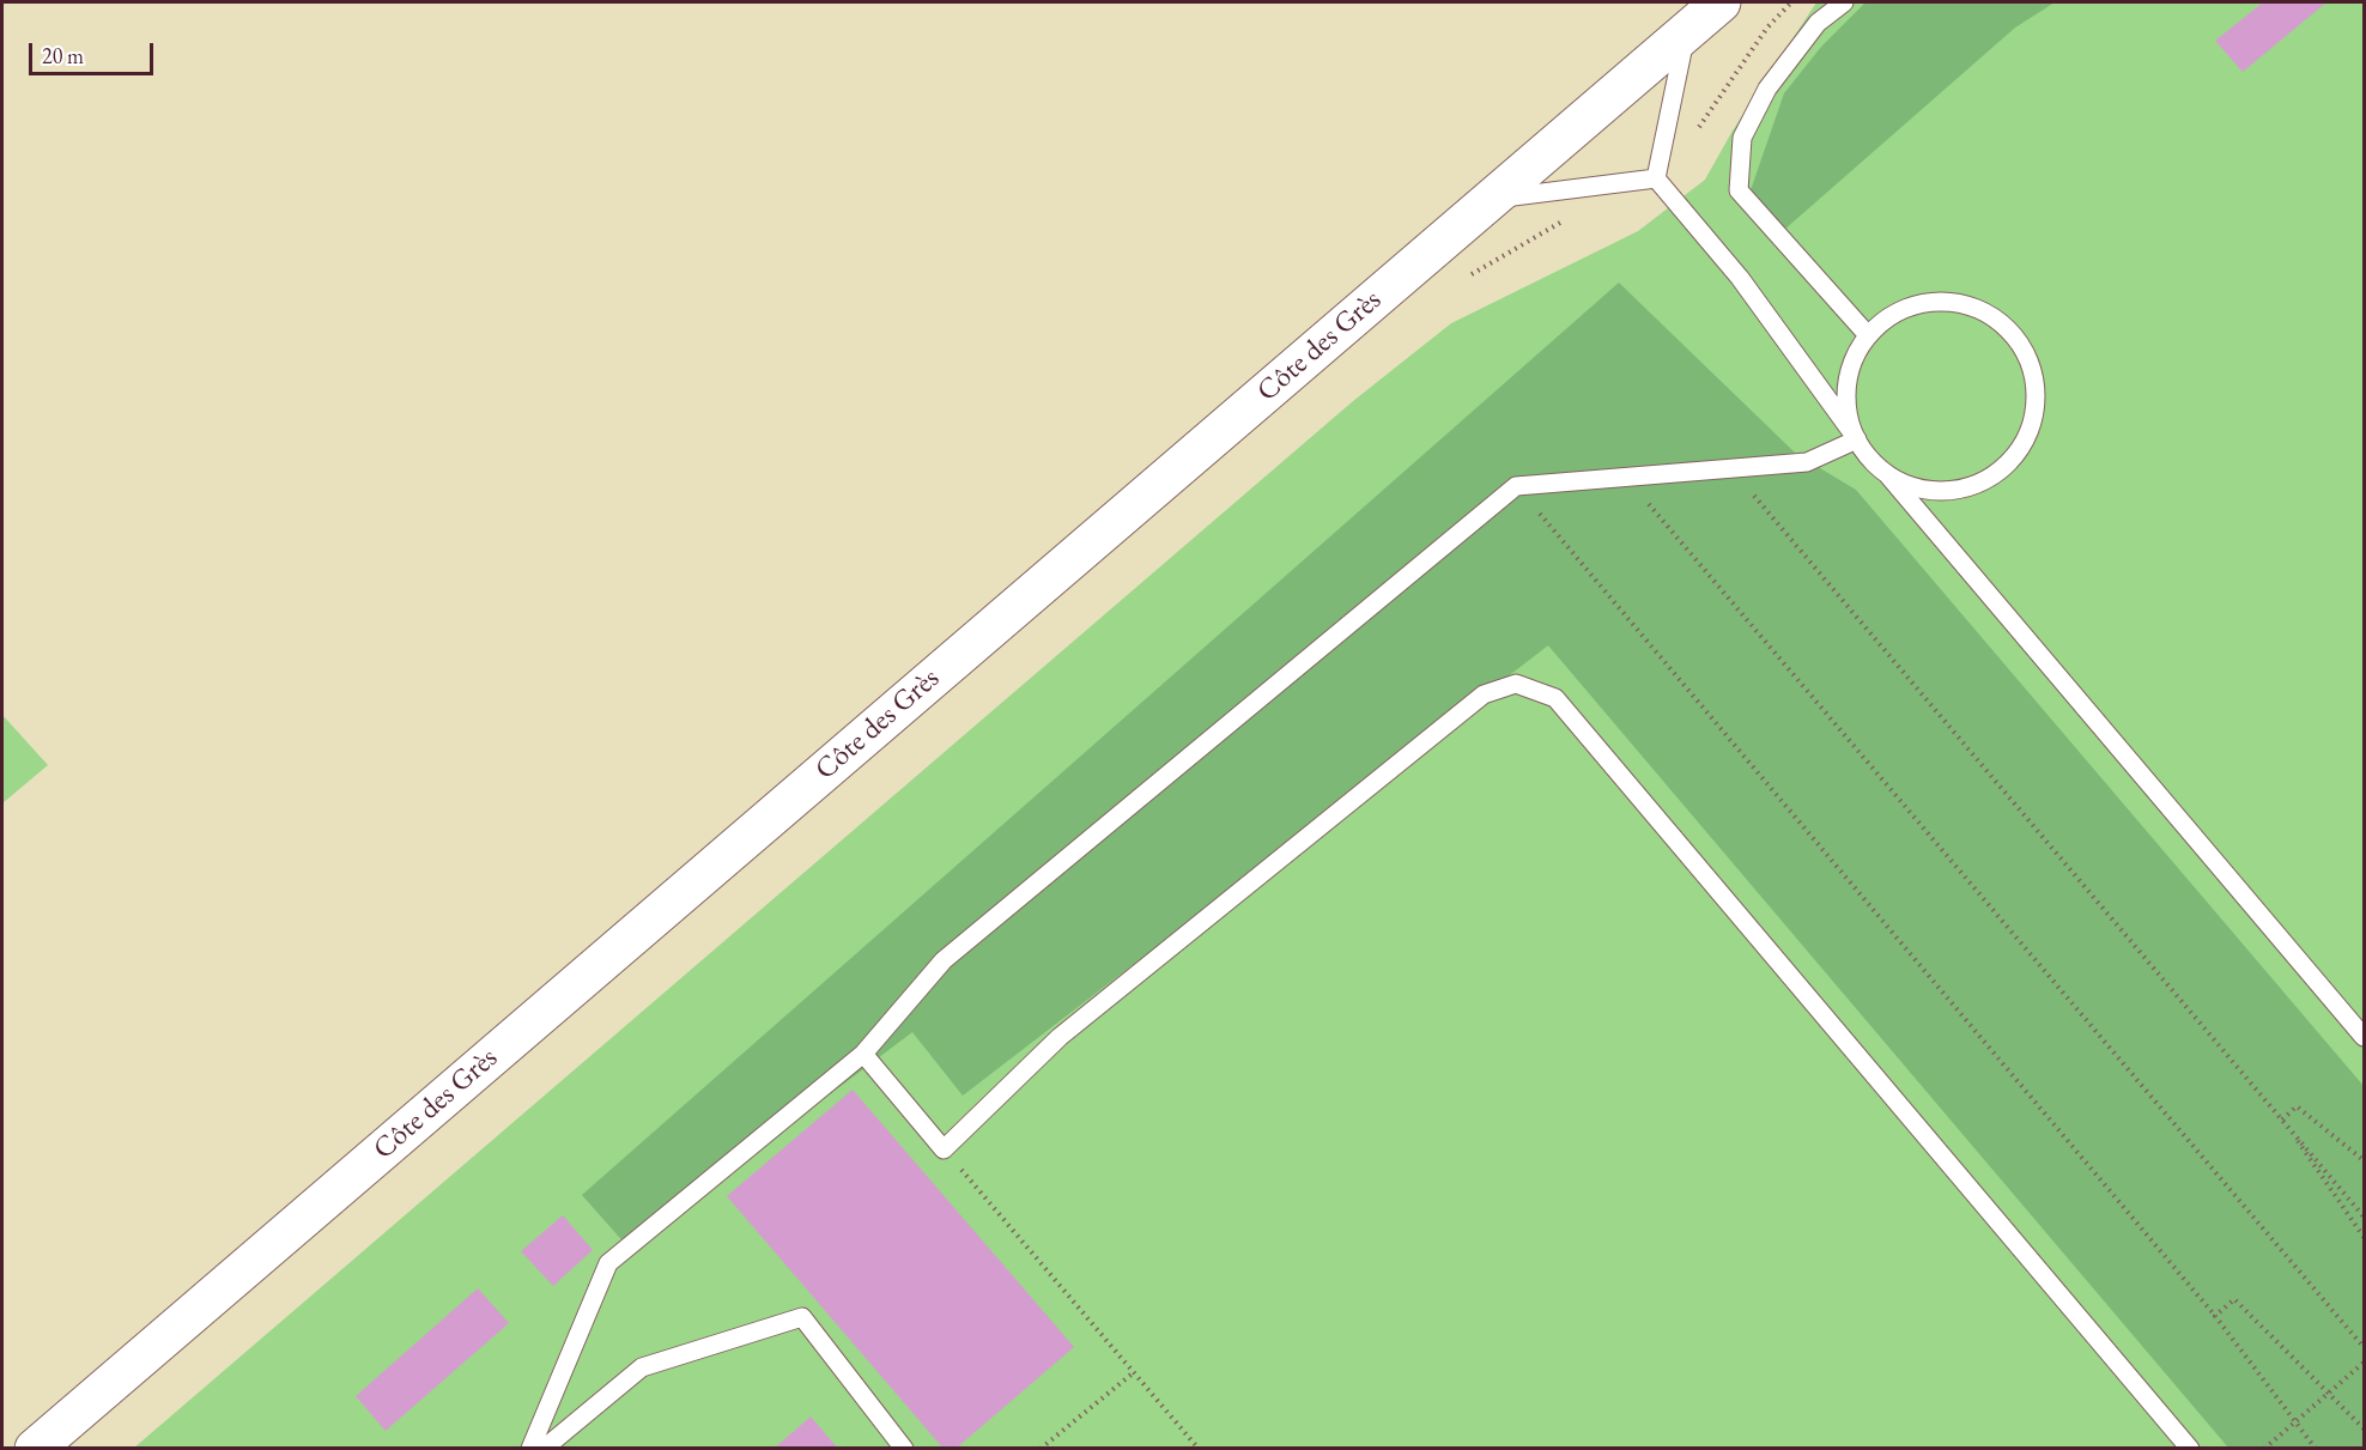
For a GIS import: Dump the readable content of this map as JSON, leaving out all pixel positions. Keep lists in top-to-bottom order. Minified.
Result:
{"streets":{"main road":["Côte des Grès"]},"scale_bar":"20 m"}
